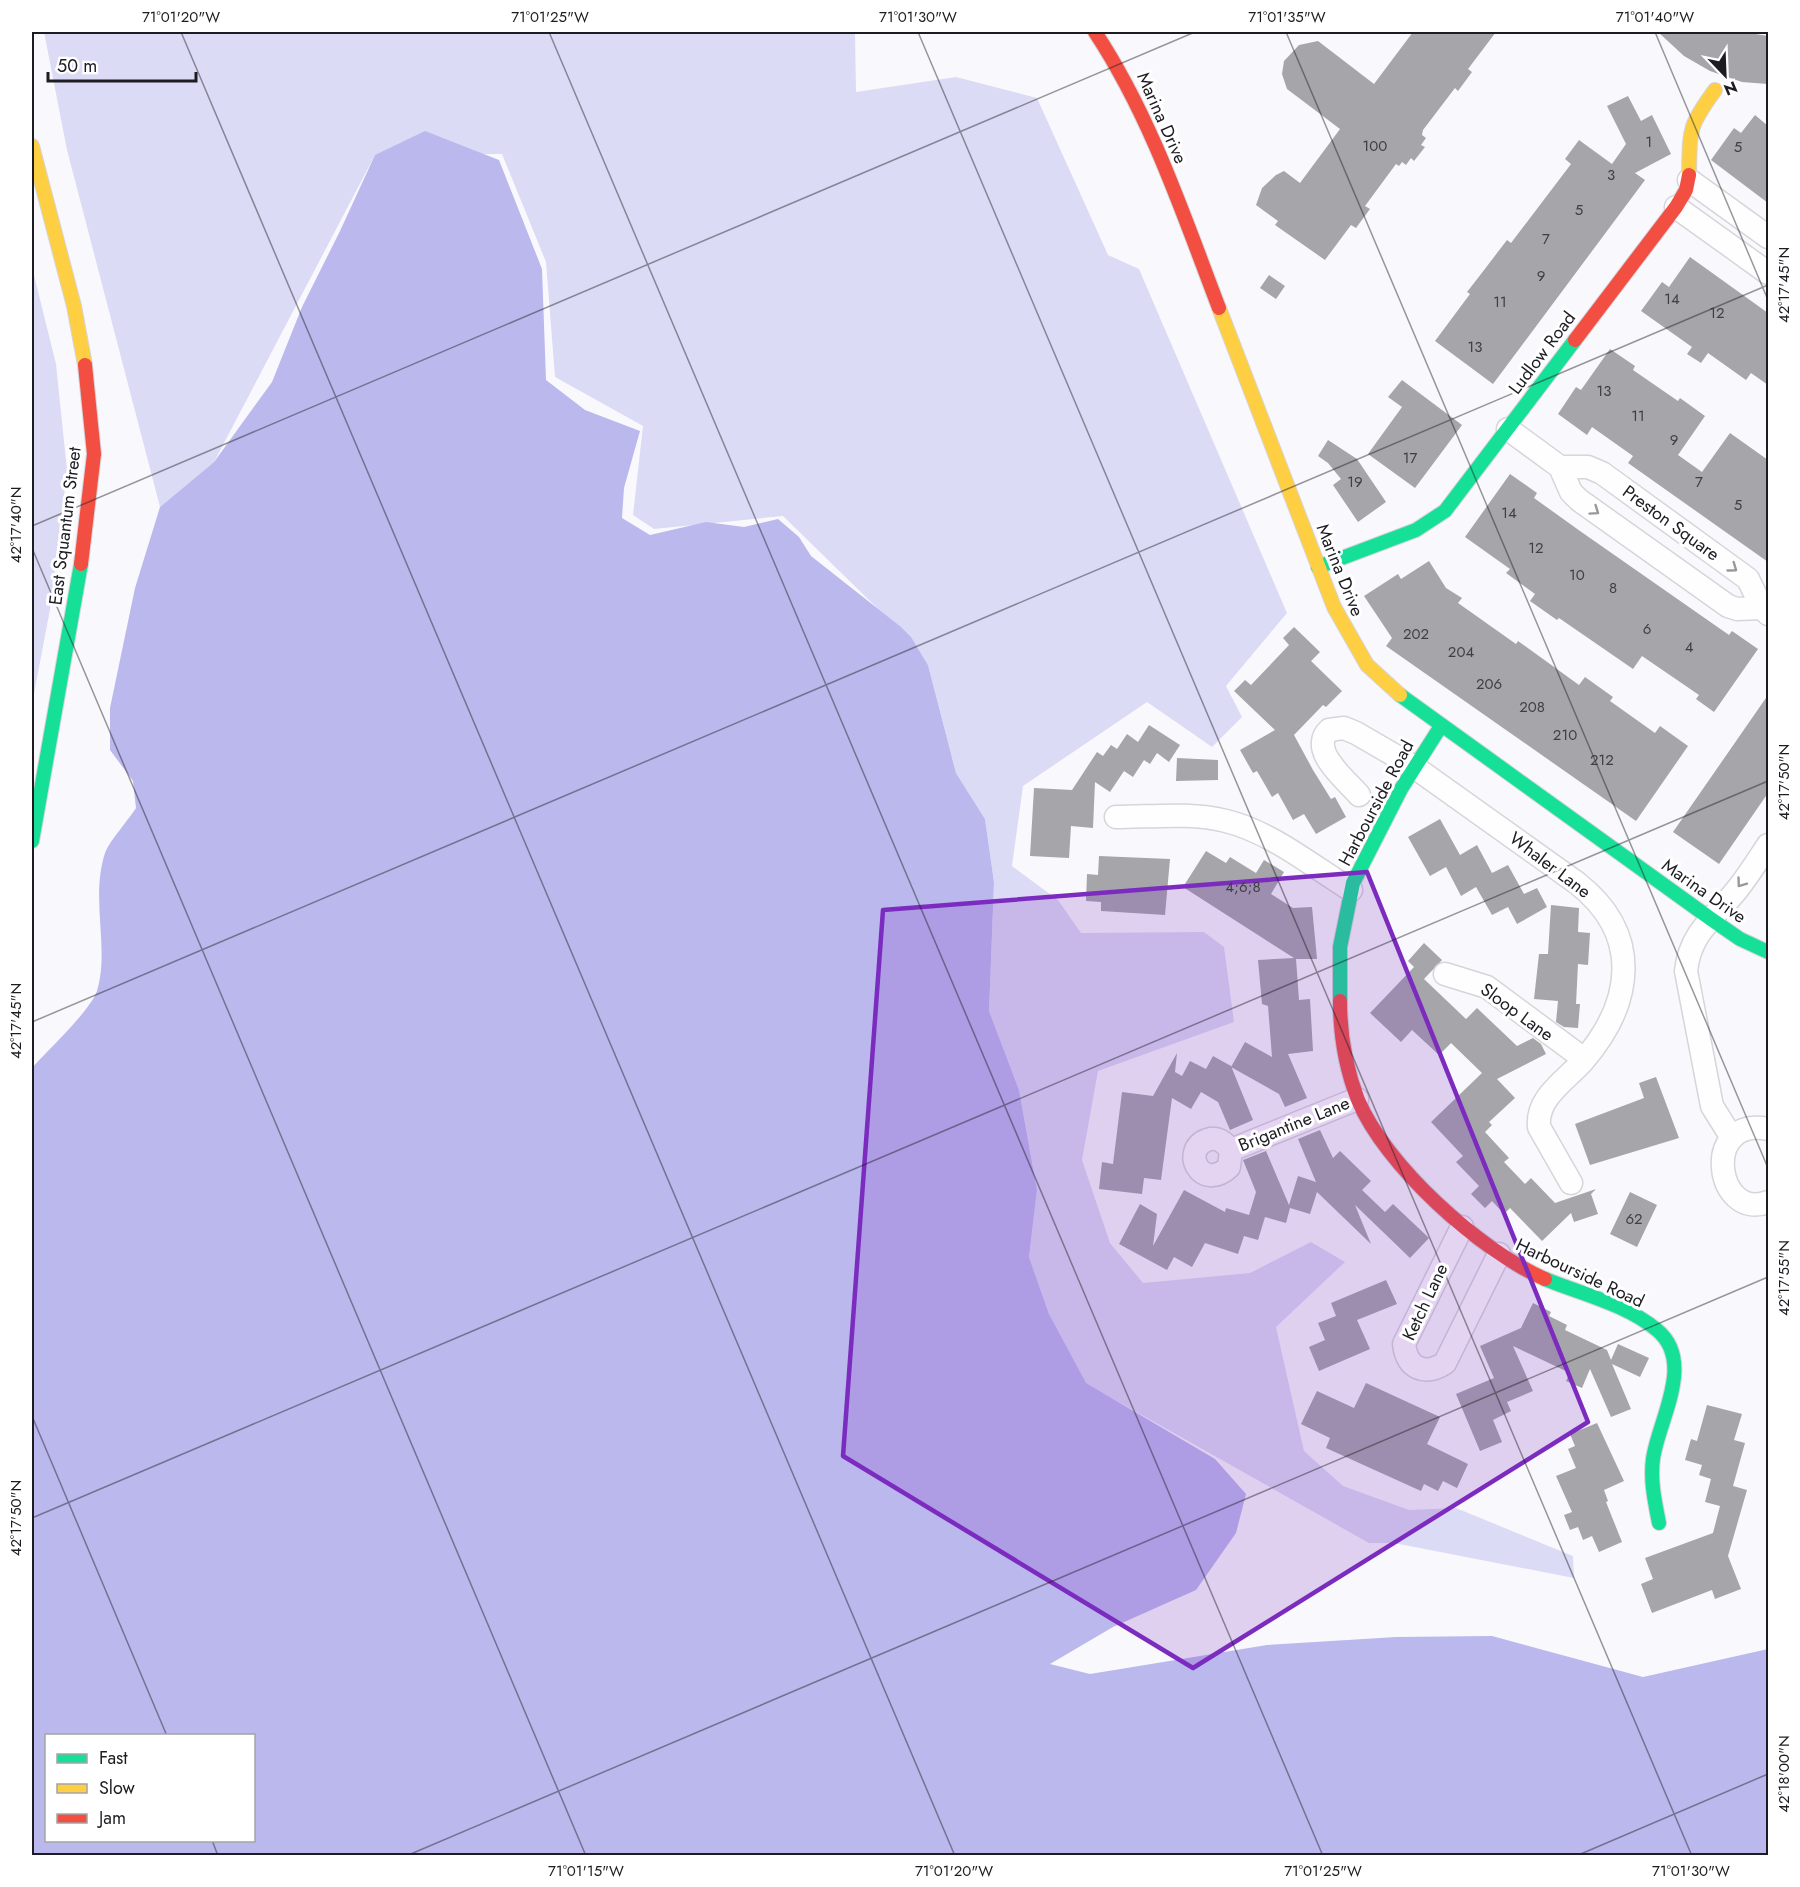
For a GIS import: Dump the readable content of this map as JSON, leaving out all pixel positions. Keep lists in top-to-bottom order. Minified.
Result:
{"streets":{"street":["Marina Drive","Ludlow Road","Preston Square","East Squantum Street","Harbourside Road","Whaler Lane","Sloop Lane","Brigantine Lane","Ketch Lane"]},"crossings":[["Marina Drive","Ludlow Road"],["Marina Drive","Harbourside Road"],["Ludlow Road","Preston Square"],["Harbourside Road","Whaler Lane"],["Harbourside Road","Brigantine Lane"],["Harbourside Road","Ketch Lane"],["Whaler Lane","Sloop Lane"]],"one_way":["Preston Square"],"house_numbers":["1","100","5","3","5","7","9","14","11","12","13","13","11","9","17","19","7","5","14","12","10","8","6","202","4","204","206","208","210","212","4;6;8","62"],"legend":["Fast","Slow","Jam"],"scale_bar":"50 m","north":"bottom right","coordinates":["71°01'20\"W","71°01'25\"W","71°01'30\"W","71°01'35\"W","71°01'40\"W","42°17'45\"N","42°17'40\"N","42°17'50\"N","42°17'55\"N","42°18'00\"N","71°01'15\"W"]}
